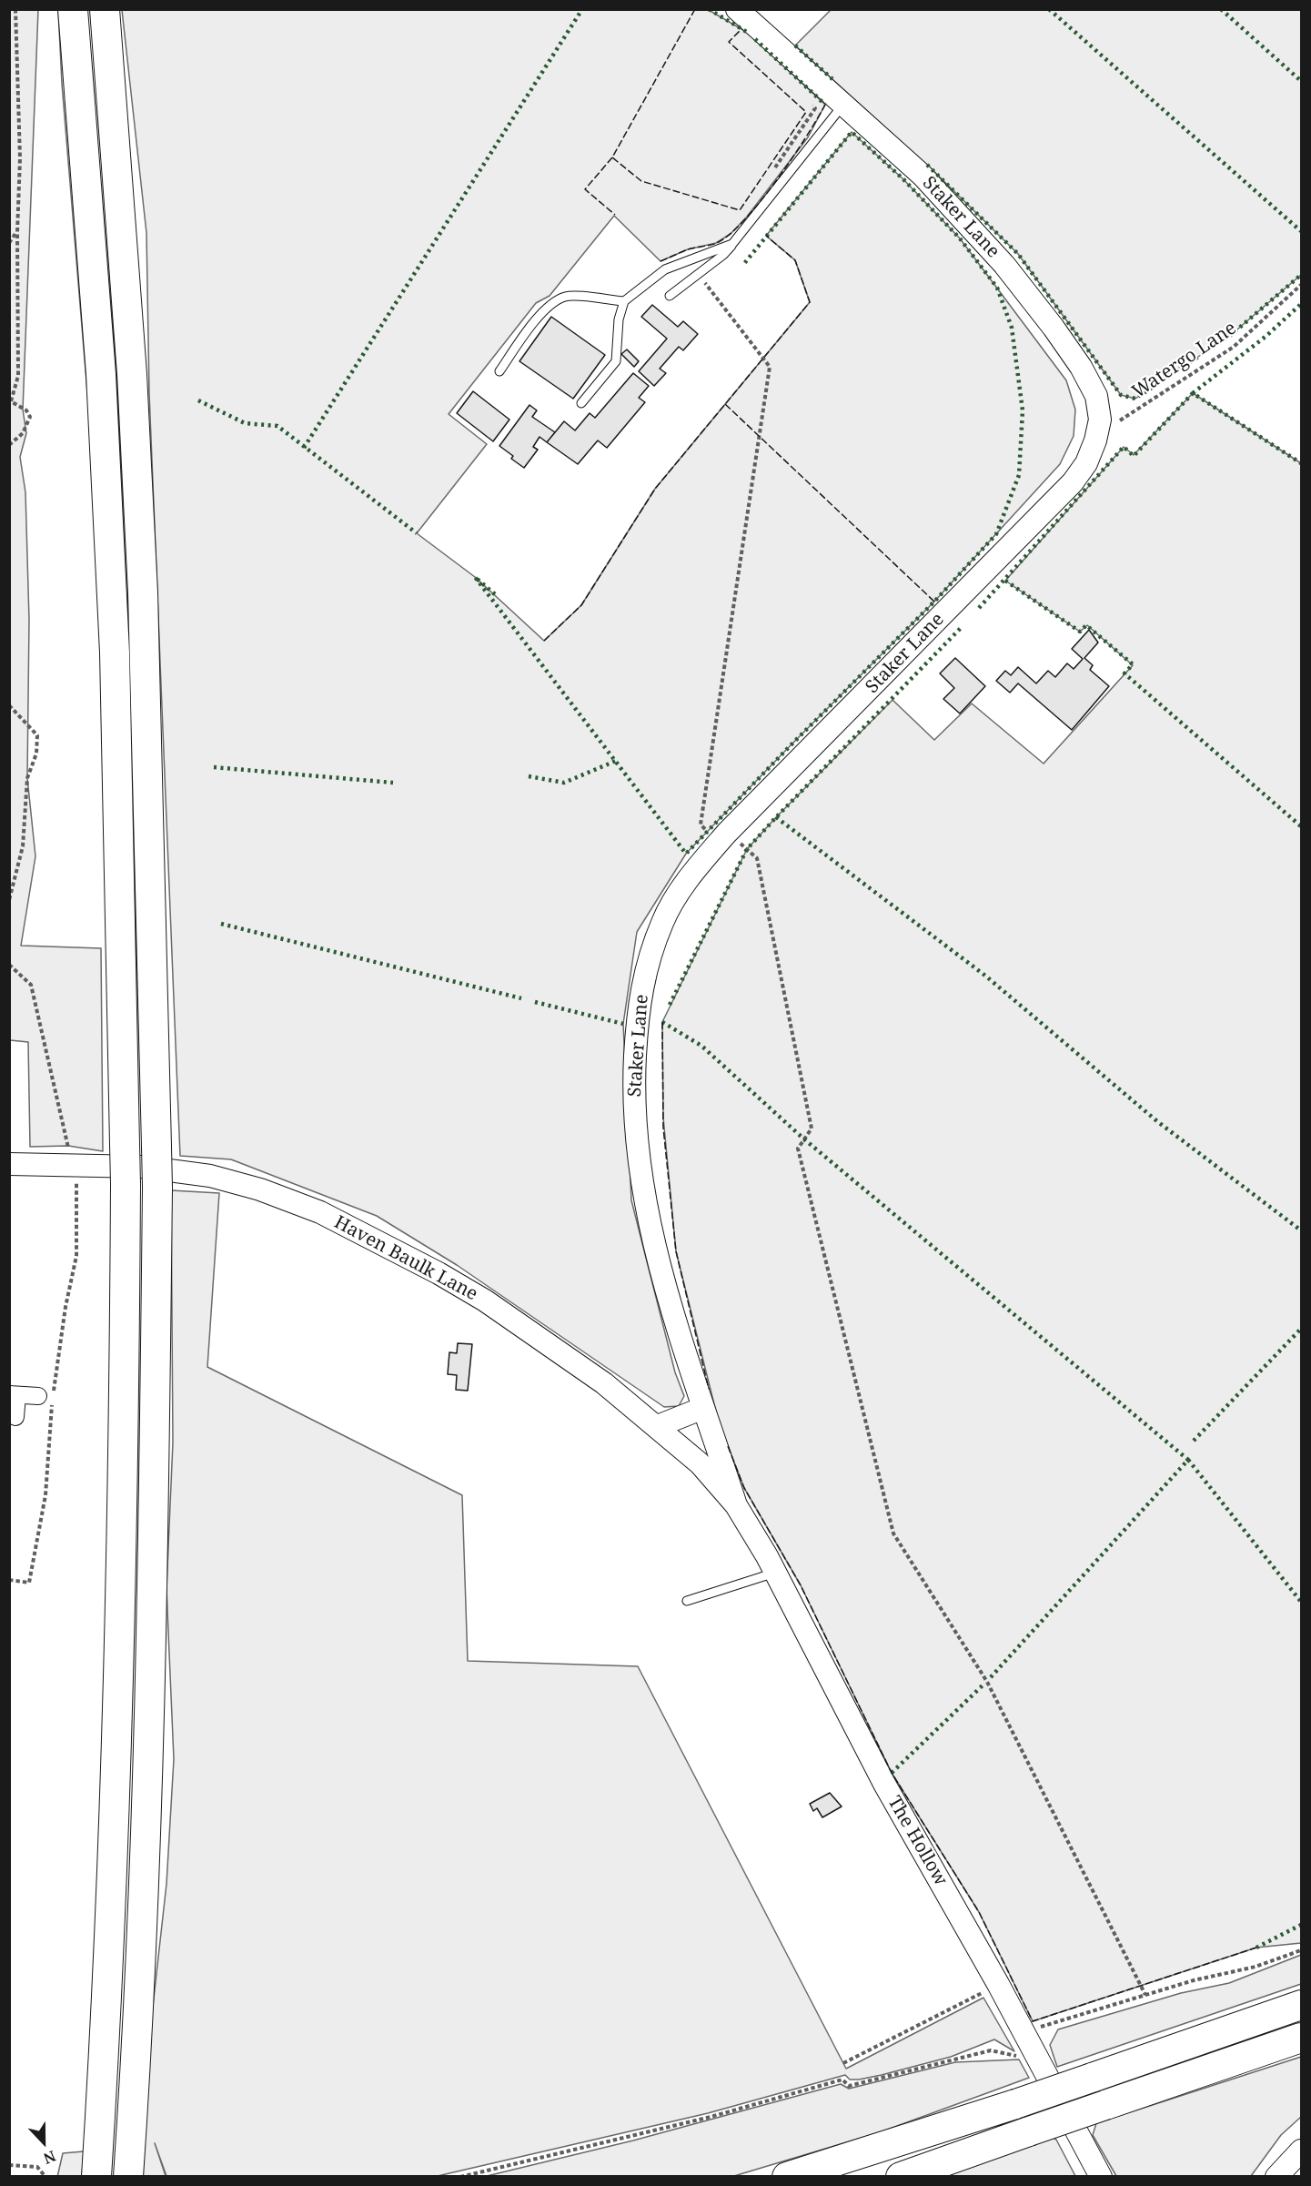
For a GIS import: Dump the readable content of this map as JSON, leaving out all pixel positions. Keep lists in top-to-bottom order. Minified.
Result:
{"streets":{"street":["Staker Lane","Haven Baulk Lane","The Hollow"],"path":["Watergo Lane"]},"crossings":[["Staker Lane","Watergo Lane"],["Staker Lane","Haven Baulk Lane"],["Staker Lane","The Hollow"],["Haven Baulk Lane","The Hollow"]],"north":"bottom"}
